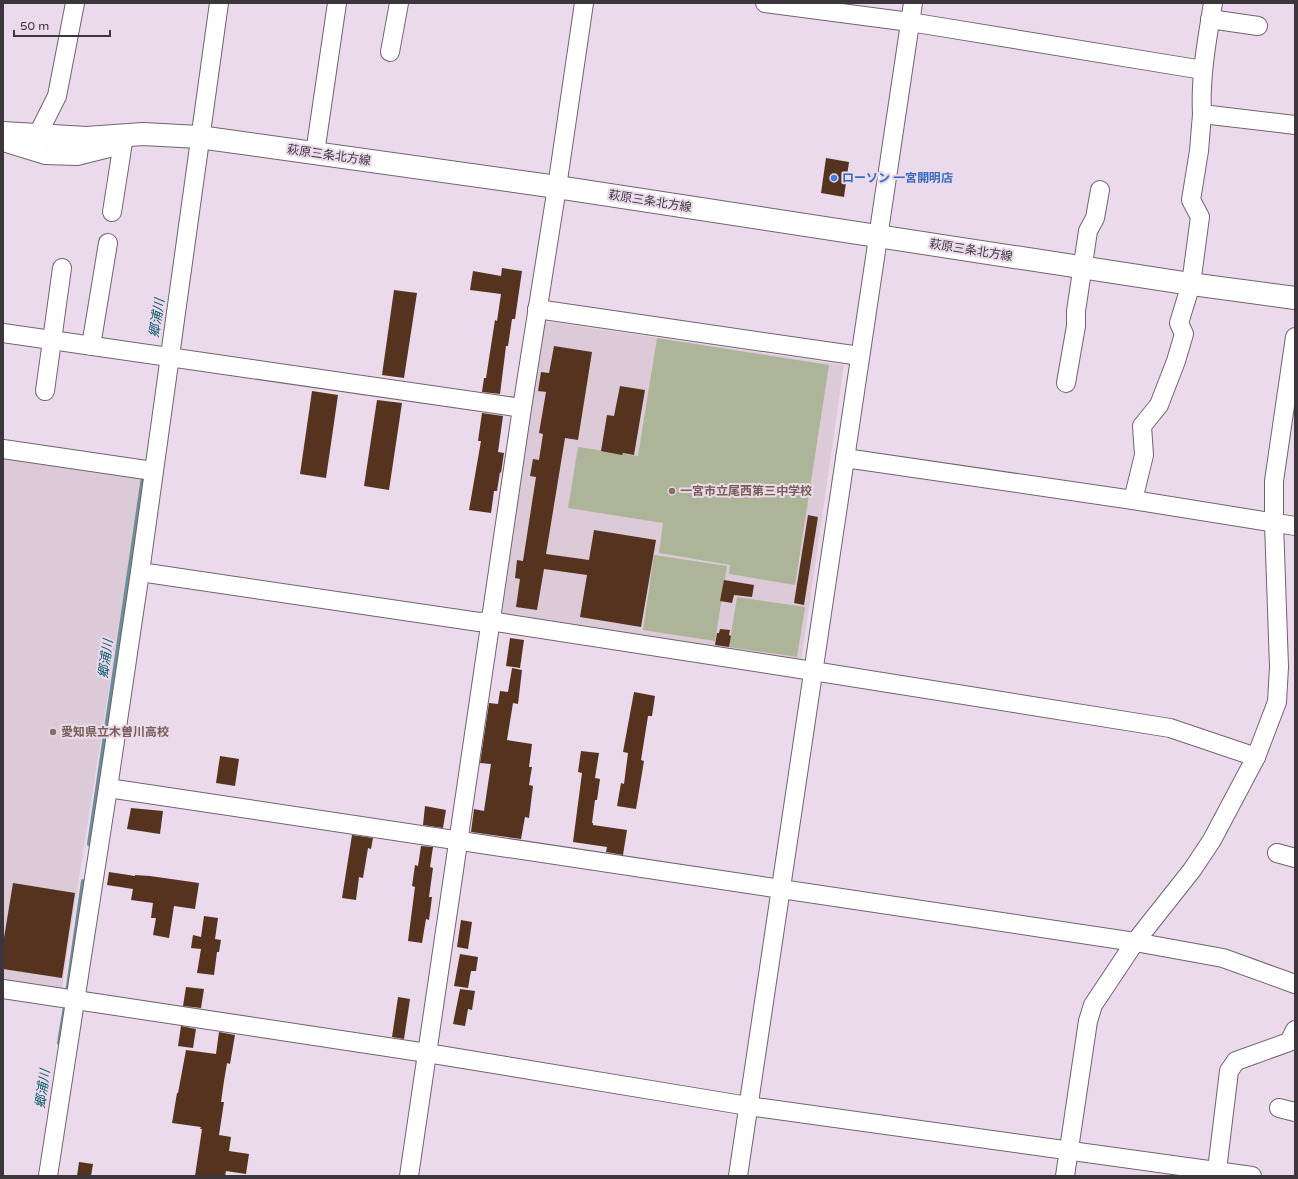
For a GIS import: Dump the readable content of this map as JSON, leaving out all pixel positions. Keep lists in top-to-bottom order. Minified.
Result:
{"streets":{"main road":["萩原三条北方線"]},"water":["郷浦川"],"places":["ローソン 一宮開明店","一宮市立尾西第三中学校","愛知県立木曽川高校"],"scale_bar":"50 m"}
